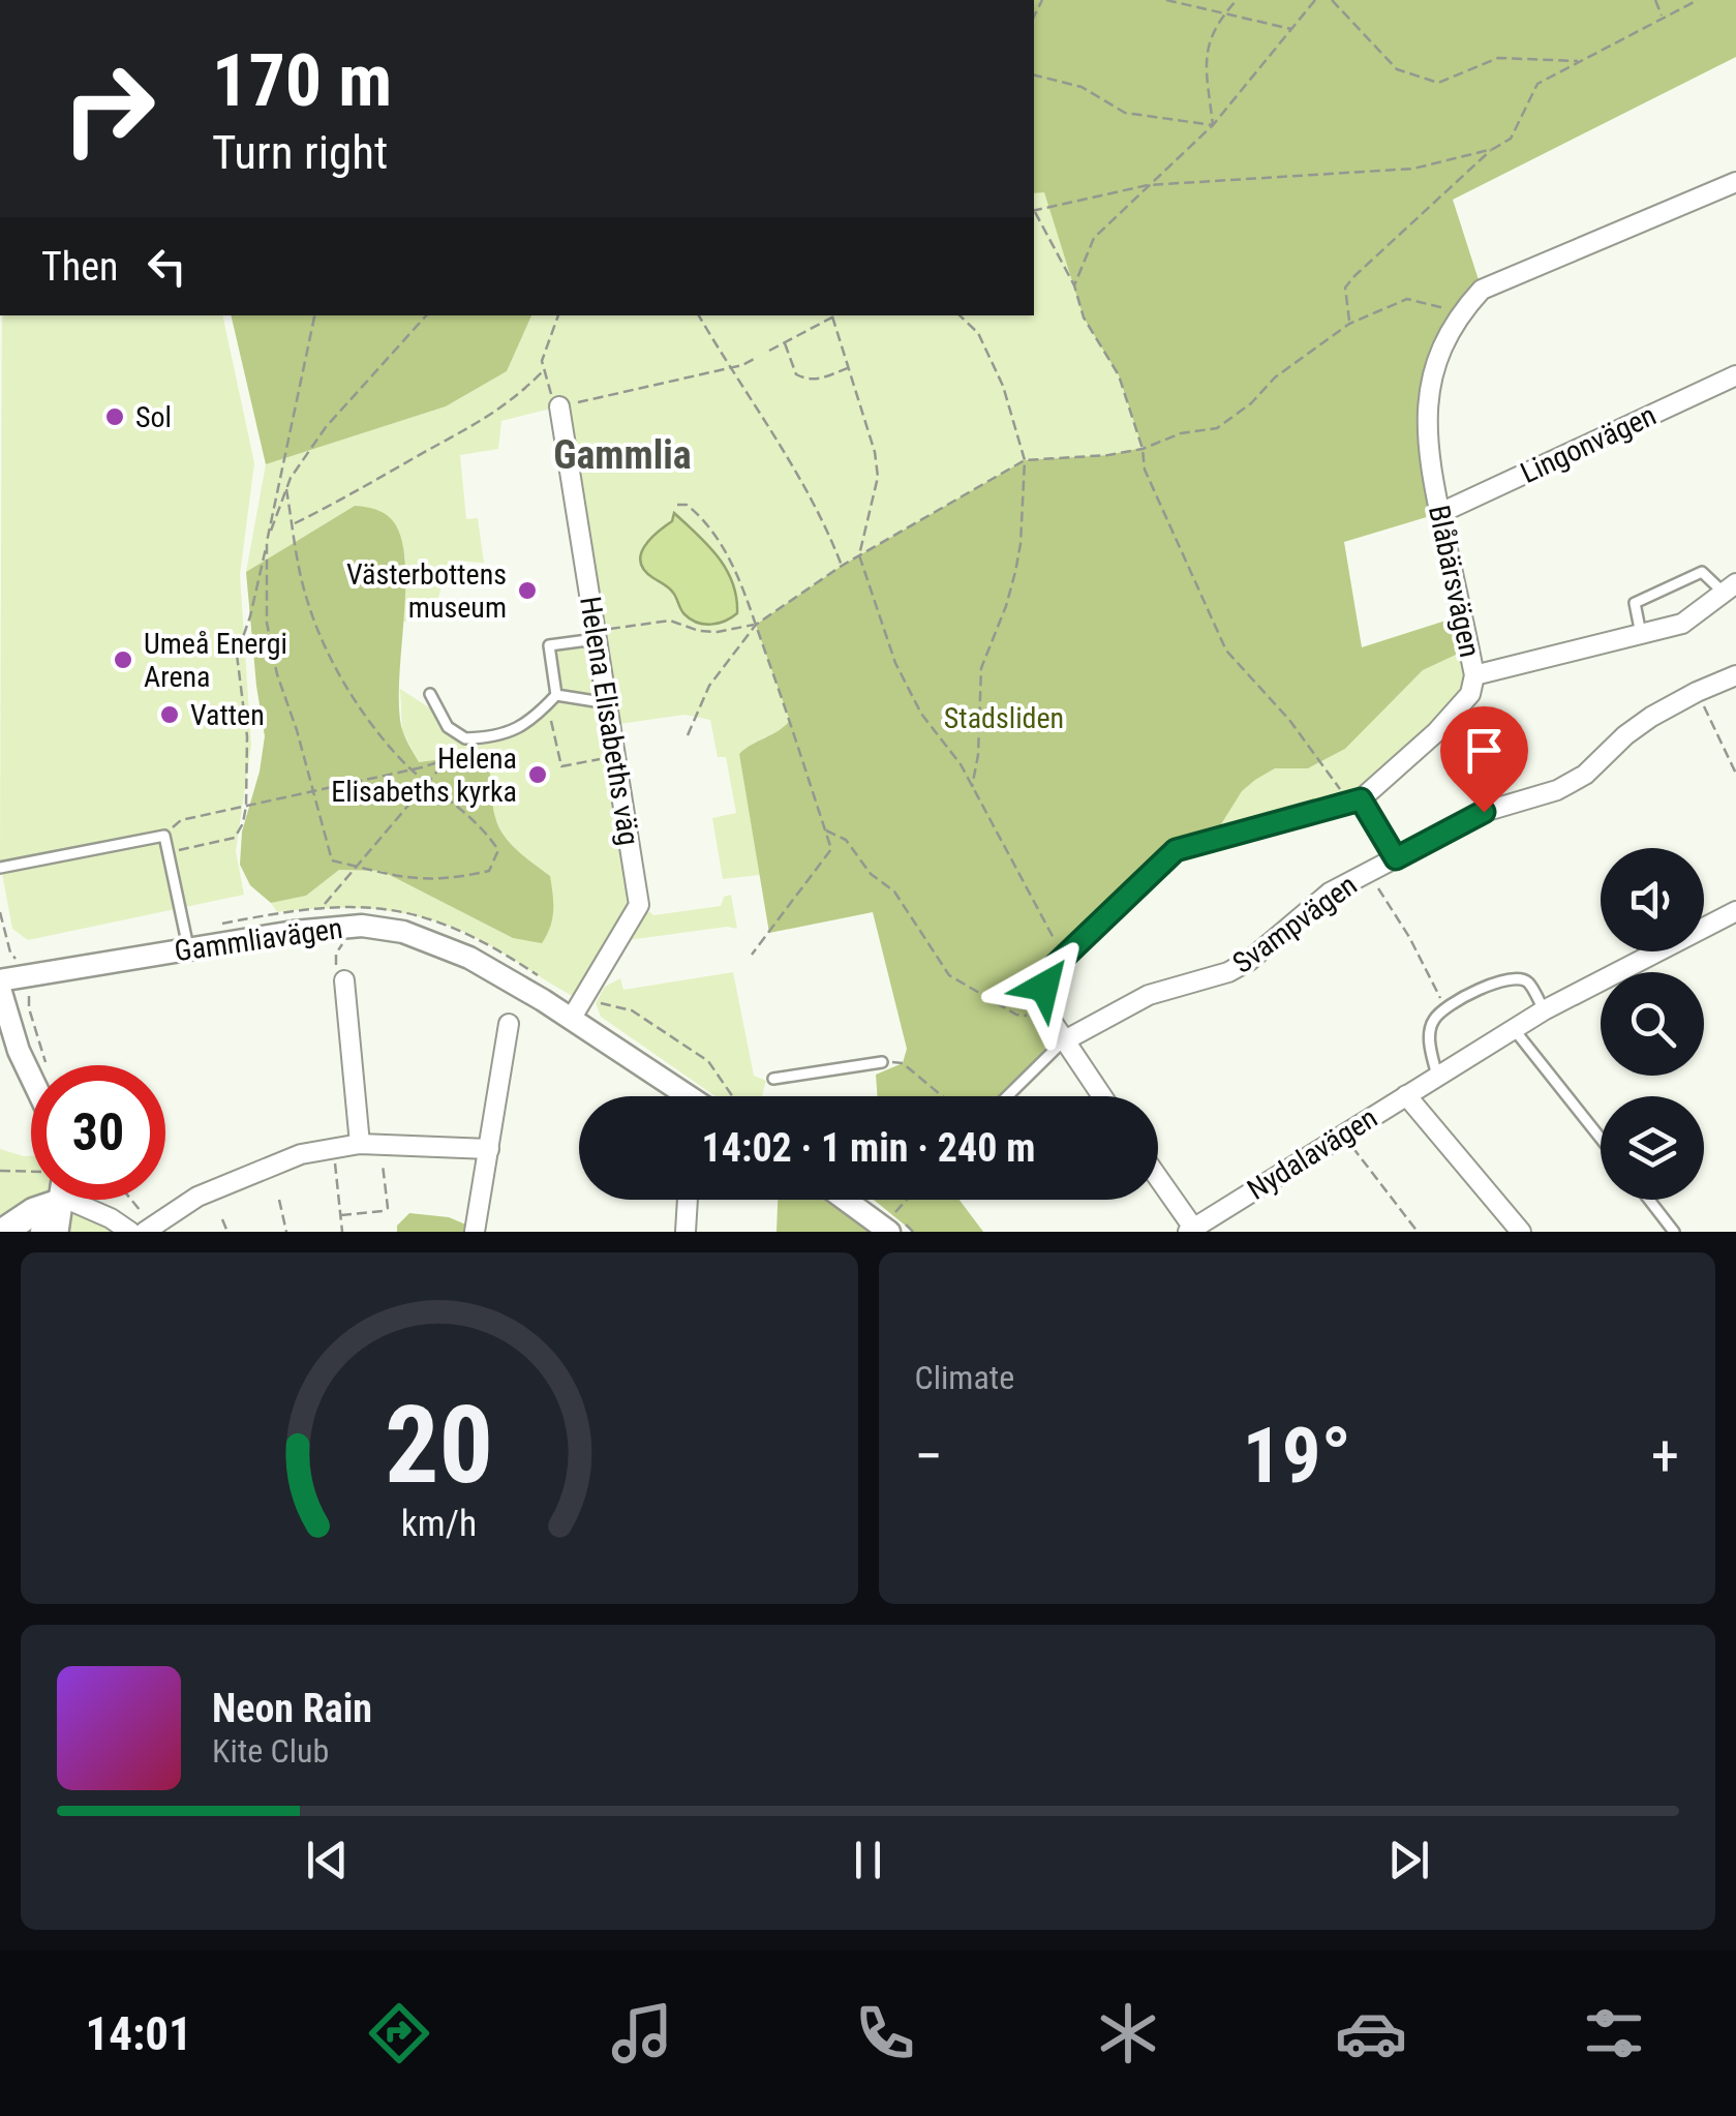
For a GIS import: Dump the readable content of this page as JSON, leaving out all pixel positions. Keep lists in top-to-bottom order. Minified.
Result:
{"streets":{"street":["Lingonvägen","Blåbärsvägen","Helena Elisabeths väg","Svampvägen","Gammliavägen","Nydalavägen"]},"crossings":[["Lingonvägen","Blåbärsvägen"],["Helena Elisabeths väg","Gammliavägen"]],"districts":["Gammlia"],"parks":["Stadsliden"],"places":["Sol","Västerbottens museum","Umeå Energi Arena","Vatten","Helena Elisabeths kyrka"],"page":{"turn":["170 m","Turn right"],"then":"Then","limit":"30","trip":"14:02 · 1 min · 240 m","tile":"Climate","heat":["−","19°","+"],"song":["Neon Rain","Kite Club"],"tabs":"14:01","gauge":["20","km/h"]}}
